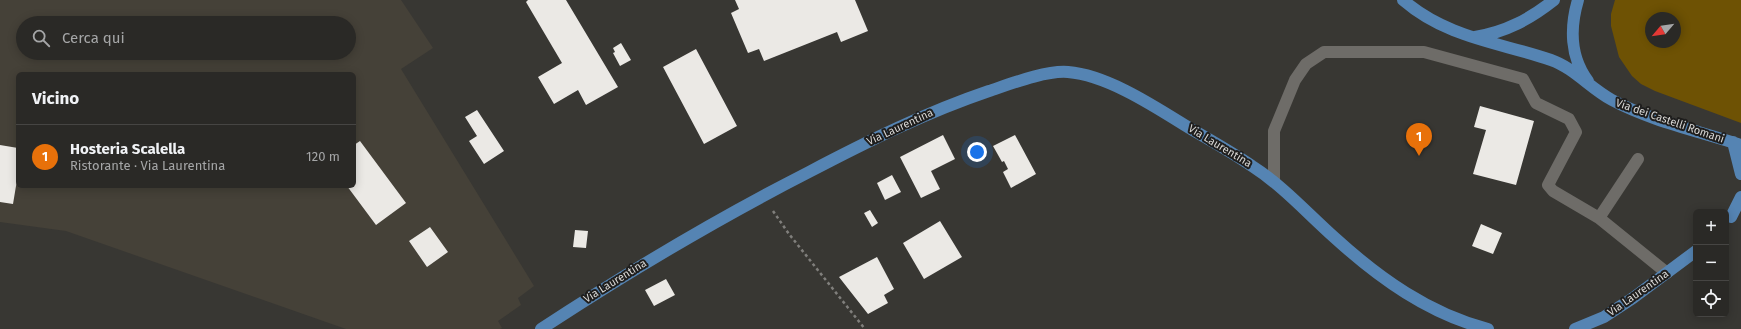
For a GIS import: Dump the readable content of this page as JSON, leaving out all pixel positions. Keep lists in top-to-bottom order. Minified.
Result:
{"streets":{"main road":["Via dei Castelli Romani","Via Laurentina"]},"north":"bottom left","page":{"search":"Cerca qui","heading":"Vicino","pins":"1","list":[{"mark":"1","name":"Hosteria Scalella","note":"Ristorante · Via Laurentina","value":"120 m"}],"map_buttons":["+","−"]}}
